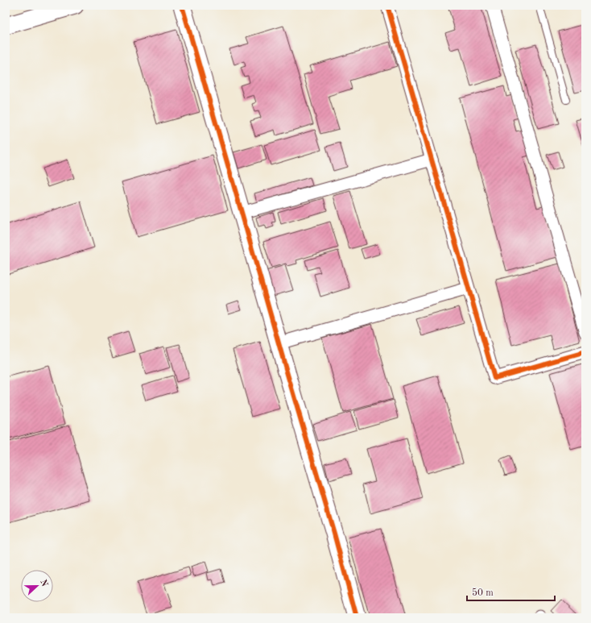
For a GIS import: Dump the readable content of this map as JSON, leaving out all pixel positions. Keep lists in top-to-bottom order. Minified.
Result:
{"scale_bar":"50 m","north":"right"}
